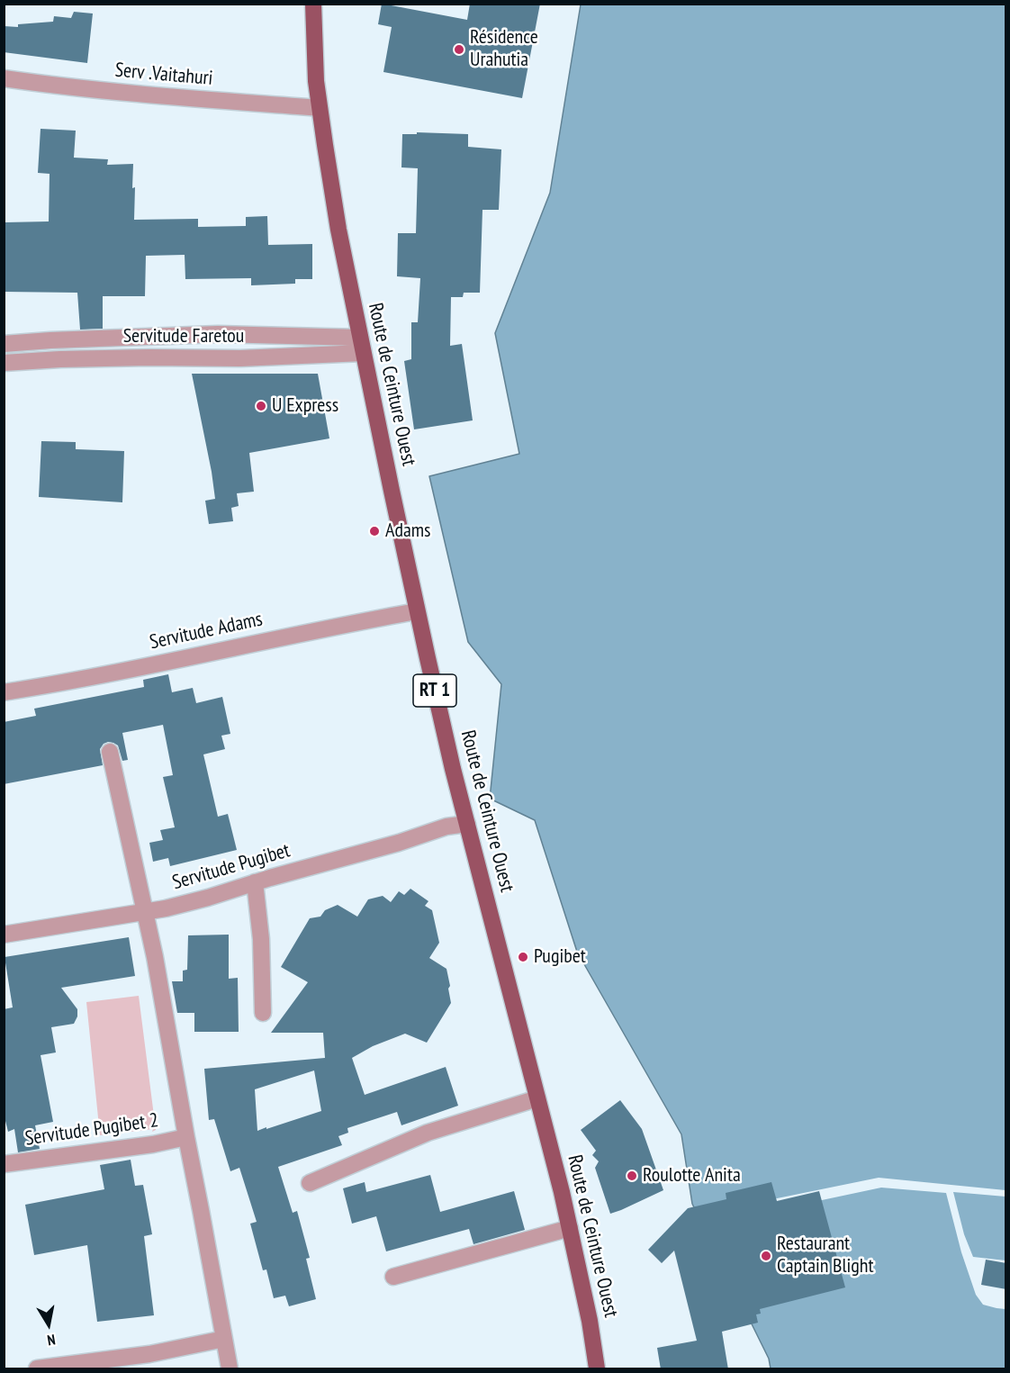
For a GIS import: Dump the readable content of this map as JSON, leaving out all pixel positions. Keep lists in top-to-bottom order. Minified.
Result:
{"streets":{"main road":["Route de Ceinture Ouest","RT 1"],"street":["Serv .Vaitahuri","Servitude Faretou","Servitude Adams","Servitude Pugibet","Servitude Pugibet 2"]},"crossings":[["Serv .Vaitahuri","Route de Ceinture Ouest"],["Servitude Faretou","Route de Ceinture Ouest"],["Route de Ceinture Ouest","Servitude Adams"],["Route de Ceinture Ouest","Servitude Pugibet"]],"places":["Résidence Urahutia","U Express","Adams","Pugibet","Roulotte Anita","Restaurant Captain Blight"],"north":"bottom"}
